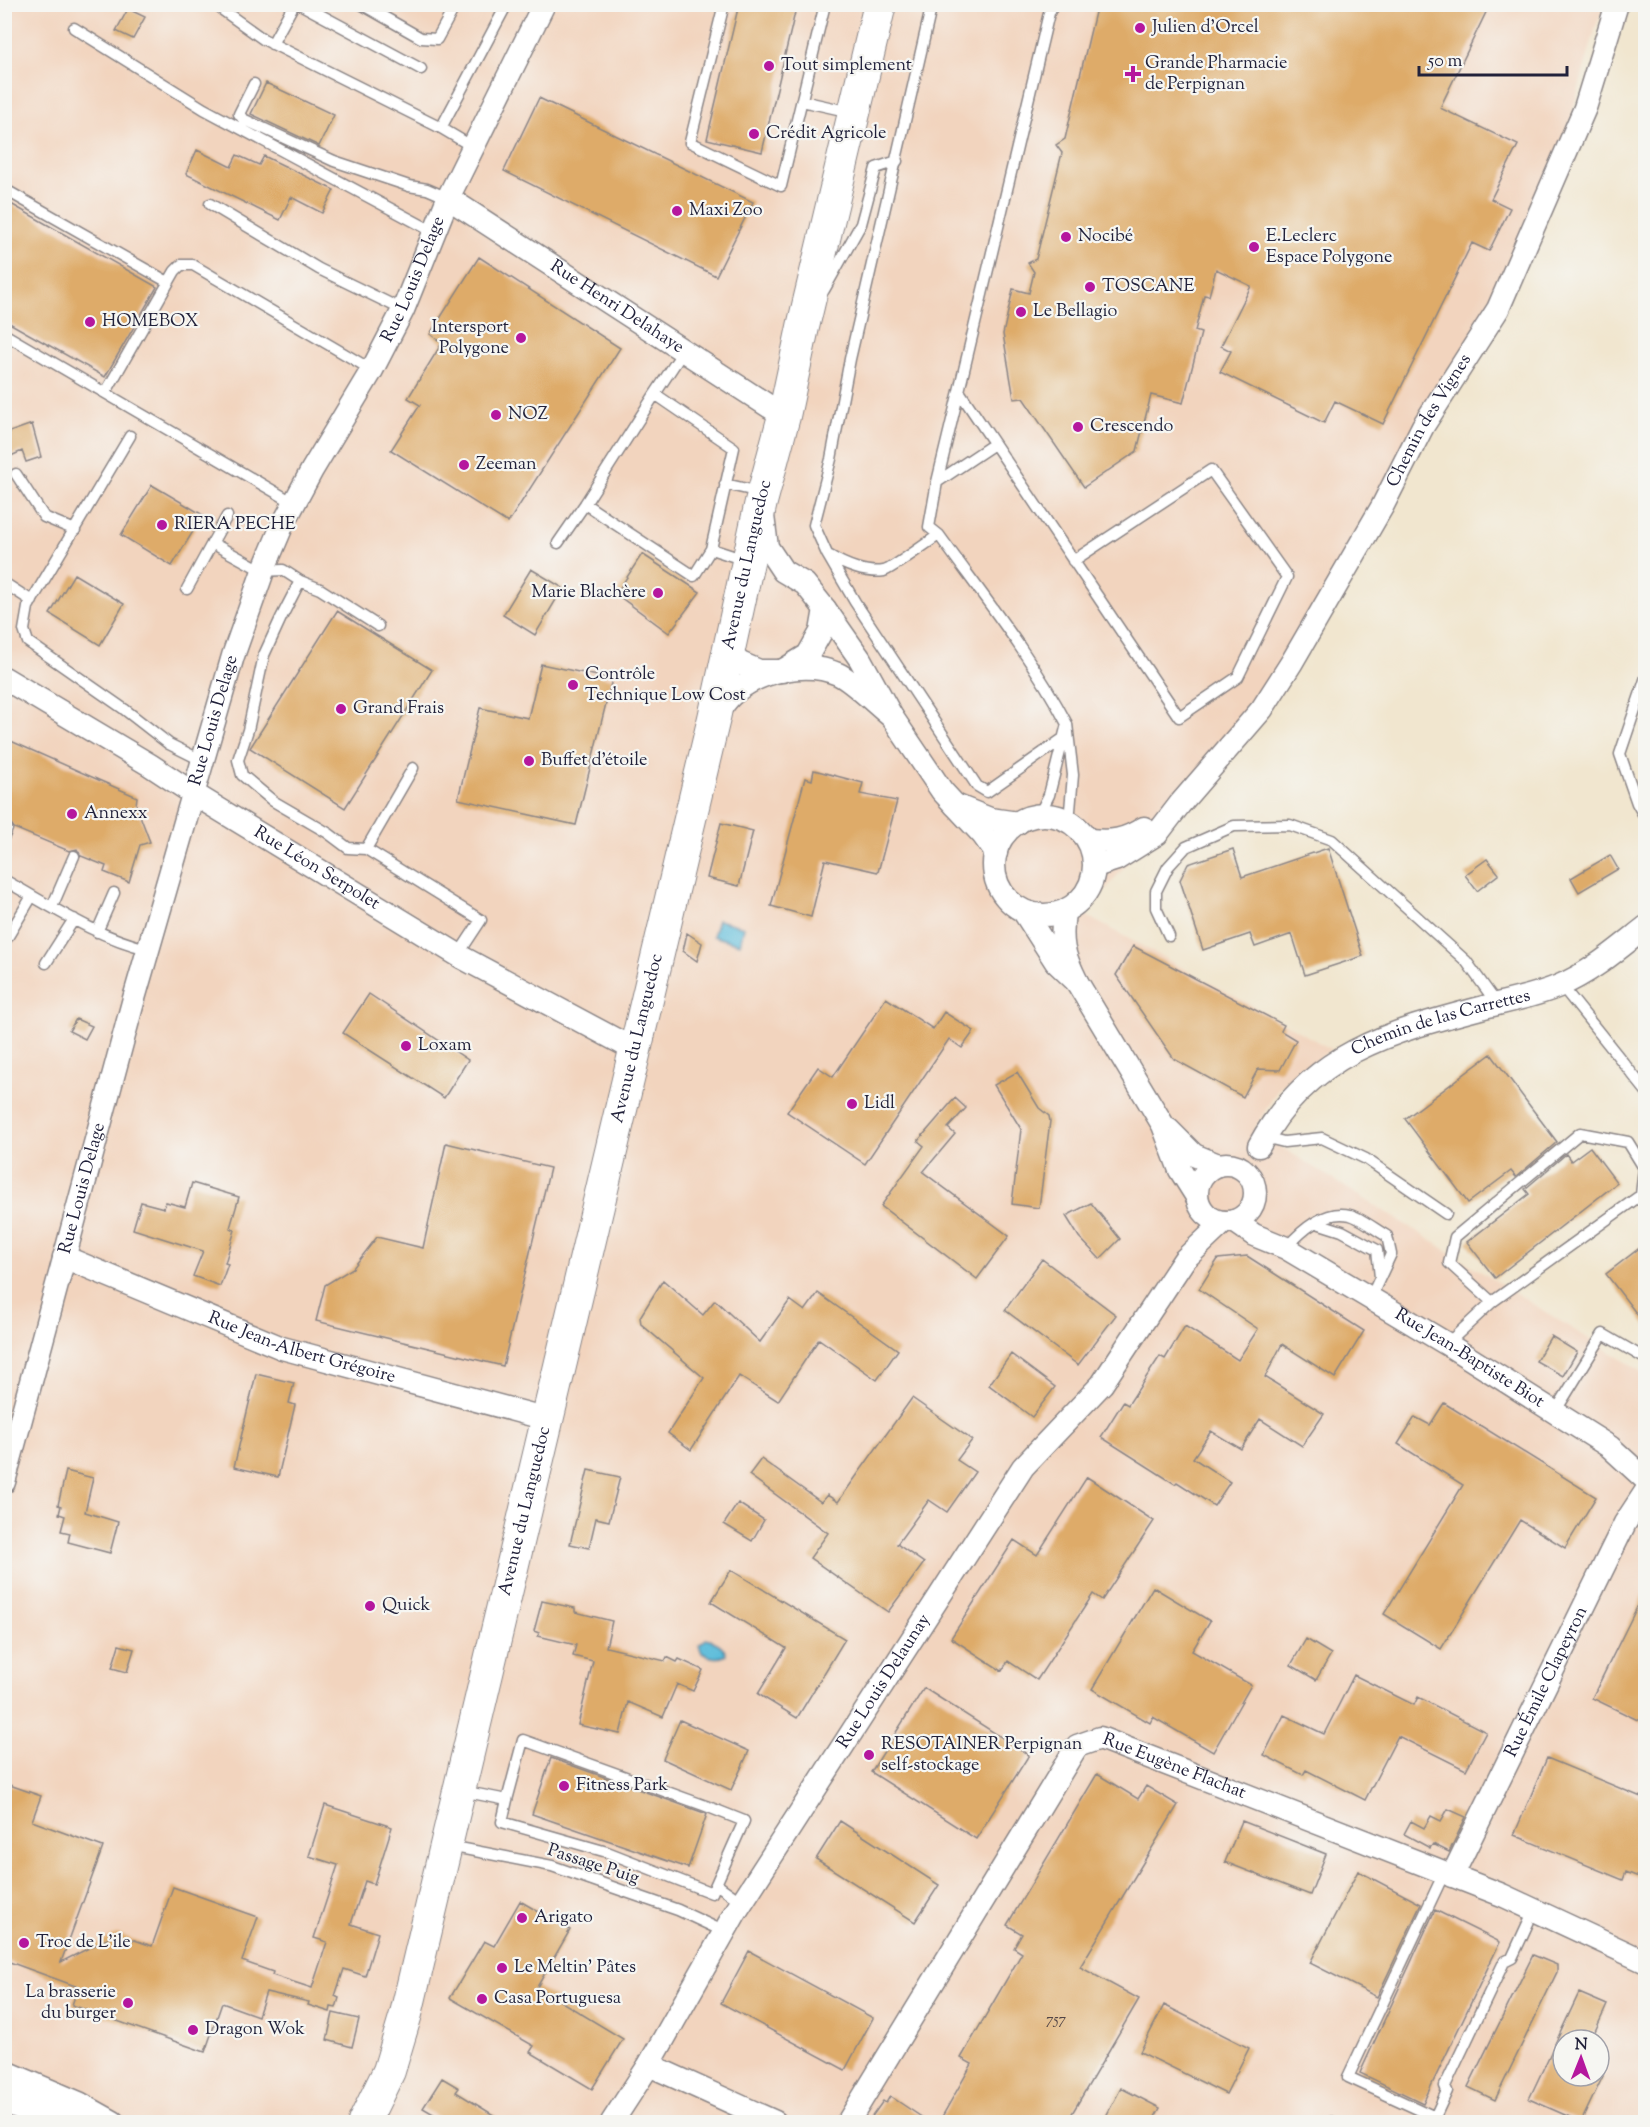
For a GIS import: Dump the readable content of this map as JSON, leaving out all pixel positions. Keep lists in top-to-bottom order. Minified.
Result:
{"streets":{"main road":["Avenue du Languedoc"],"street":["Rue Louis Delage","Rue Henri Delahaye","Chemin des Vignes","Rue Léon Serpolet","Chemin de las Carrettes","Rue Jean-Albert Grégoire","Rue Jean-Baptiste Biot","Rue Louis Delaunay","Rue Émile Clapeyron","Rue Eugène Flachat"],"lane":["Passage Puig"]},"crossings":[["Rue Louis Delage","Rue Henri Delahaye"],["Rue Louis Delage","Rue Léon Serpolet"],["Rue Louis Delage","Rue Jean-Albert Grégoire"],["Rue Henri Delahaye","Avenue du Languedoc"],["Avenue du Languedoc","Rue Léon Serpolet"],["Avenue du Languedoc","Rue Jean-Albert Grégoire"],["Avenue du Languedoc","Passage Puig"],["Chemin de las Carrettes","Rue Jean-Baptiste Biot"],["Chemin de las Carrettes","Rue Louis Delaunay"],["Rue Jean-Baptiste Biot","Rue Louis Delaunay"],["Rue Louis Delaunay","Passage Puig"],["Rue Émile Clapeyron","Rue Eugène Flachat"]],"places":{"other":["Julien d'Orcel","Tout simplement","Crédit Agricole","Maxi Zoo","Nocibé","E.Leclerc Espace Polygone","TOSCANE","Le Bellagio","HOMEBOX","Intersport Polygone","NOZ","Crescendo","Zeeman","RIERA PECHE","Marie Blachère","Contrôle Technique Low Cost","Grand Frais","Buffet d'étoile","Annexx","Loxam","Lidl","Quick","RESOTAINER Perpignan self-stockage","Fitness Park","Arigato","Troc de L'ile","Le Meltin' Pâtes","Casa Portuguesa","La brasserie du burger","Dragon Wok"],"health":["Grande Pharmacie de Perpignan"]},"house_numbers":["757"],"scale_bar":"50 m","north":"top"}
